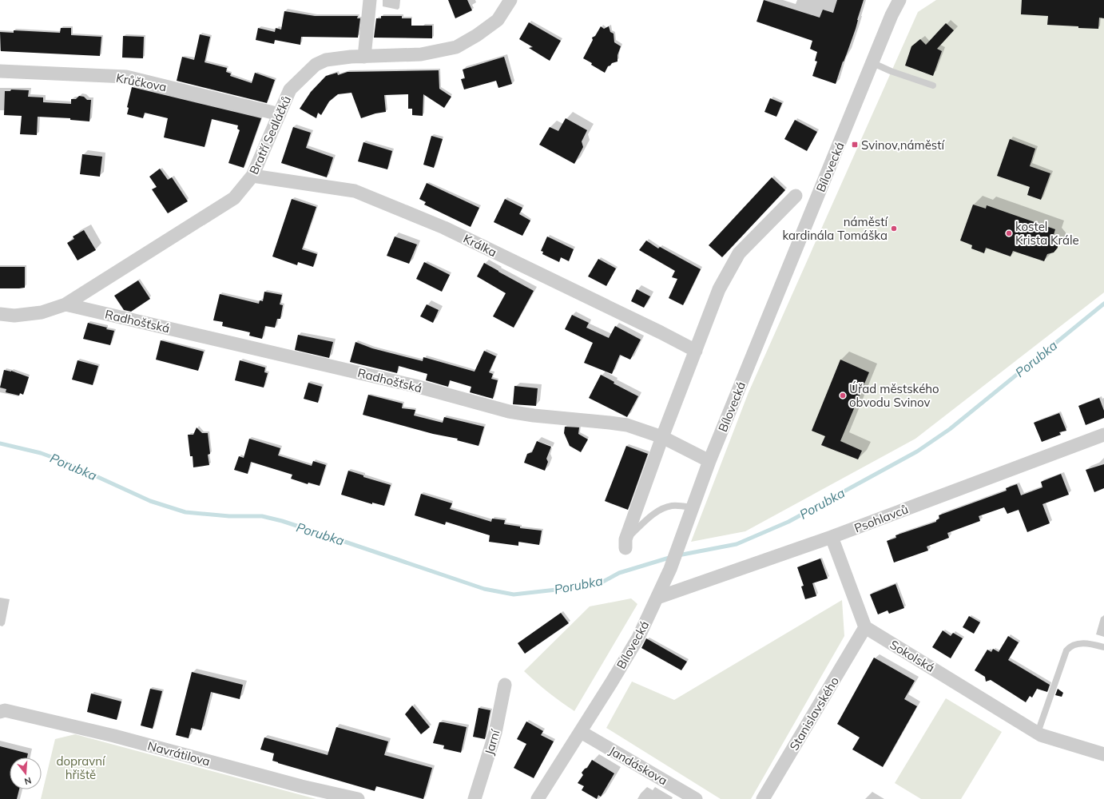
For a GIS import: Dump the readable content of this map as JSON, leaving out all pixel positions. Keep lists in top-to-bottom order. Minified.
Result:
{"streets":{"street":["Krůčkova","Bratří Sedláčků","Bílovecká","Králka","Radhošťská","Psohlavců","Sokolská","Stanislavského","Jarní","Navrátilova","Jandáskova"]},"crossings":[["Krůčkova","Bratří Sedláčků"],["Bratří Sedláčků","Králka"],["Bratří Sedláčků","Radhošťská"],["Bílovecká","Radhošťská"],["Bílovecká","Psohlavců"],["Bílovecká","Jandáskova"],["Sokolská","Stanislavského"]],"water":["Porubka"],"parks":["dopravní hřiště"],"places":{"transit":["Svinov,náměstí"],"other":["náměstí kardinála Tomáška","kostel Krista Krále","Úřad městského obvodu Svinov"]},"north":"bottom"}
